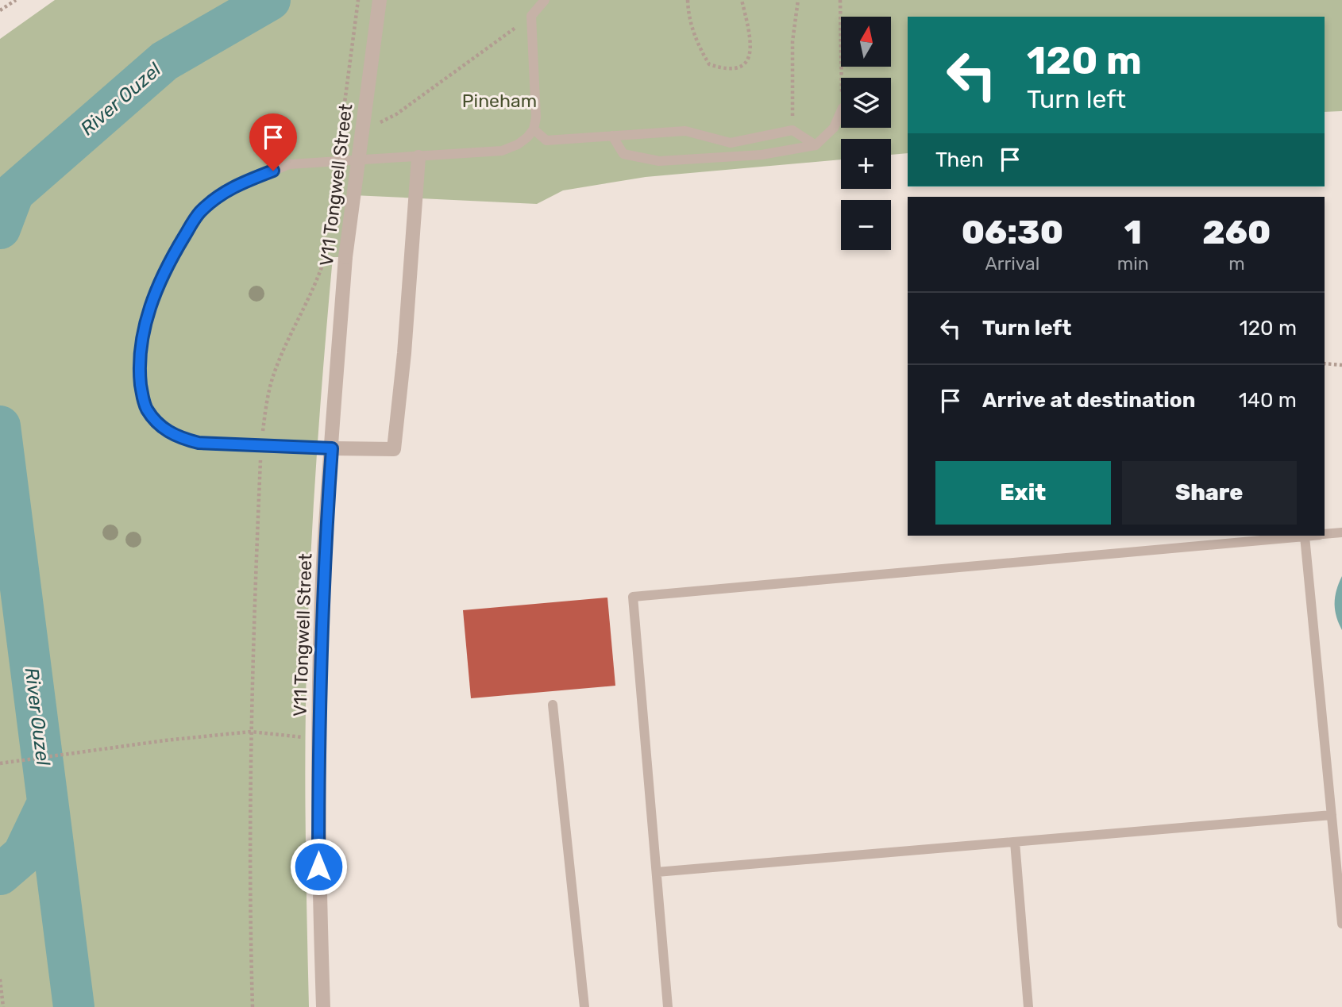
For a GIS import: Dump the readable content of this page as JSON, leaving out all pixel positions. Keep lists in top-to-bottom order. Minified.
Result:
{"streets":{"street":["V11 Tongwell Street"]},"water":["River Ouzel"],"parks":["Pineham"],"north":"top","page":{"map_buttons":["+","−"],"turn":["120 m","Turn left"],"then":"Then","eta":["06:30","Arrival","1","min","260","m"],"list":[{"name":"Turn left","value":"120 m"},{"name":"Arrive at destination","value":"140 m"}],"buttons":["Exit","Share"]}}
